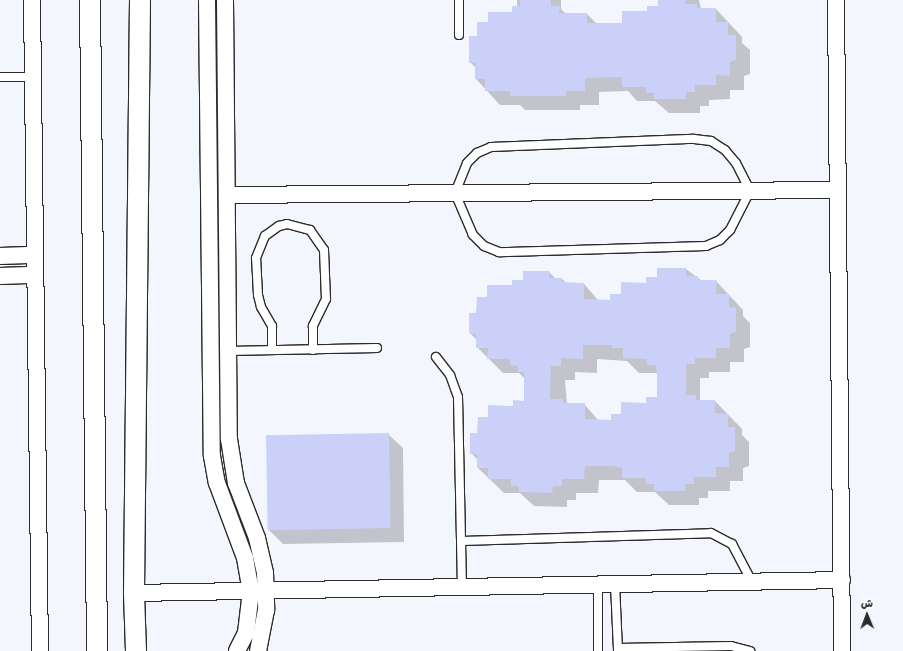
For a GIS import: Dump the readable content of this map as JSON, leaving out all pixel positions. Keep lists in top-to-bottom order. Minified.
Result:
{"north":"top"}
